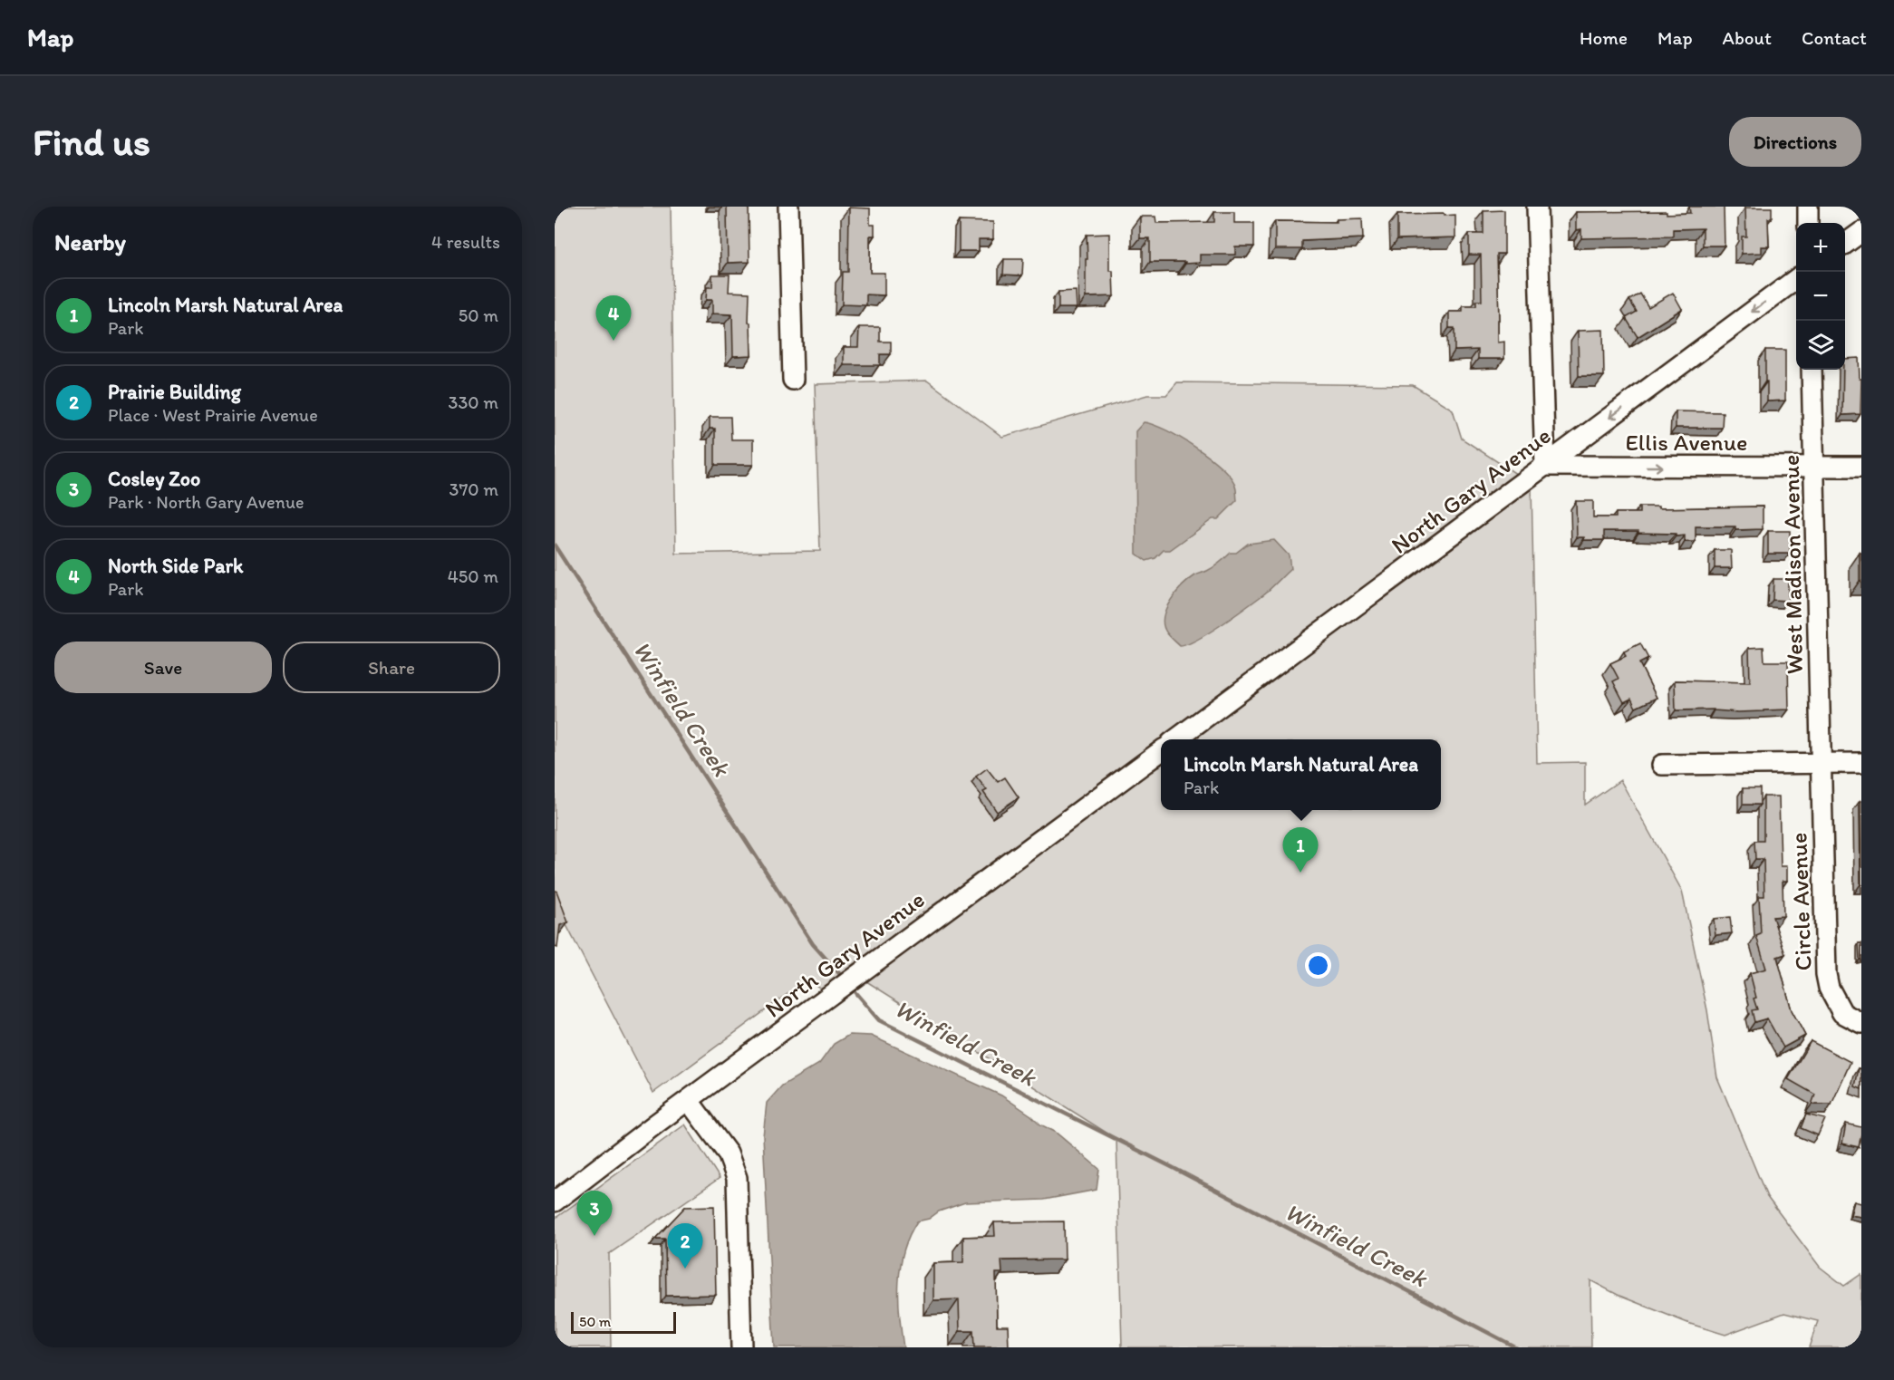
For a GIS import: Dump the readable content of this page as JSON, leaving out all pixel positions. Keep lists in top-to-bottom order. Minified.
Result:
{"streets":{"street":["Ellis Avenue","North Gary Avenue","West Madison Avenue","Circle Avenue"]},"crossings":[["Ellis Avenue","North Gary Avenue"],["Ellis Avenue","West Madison Avenue"],["West Madison Avenue","Circle Avenue"]],"one_way":["Ellis Avenue"],"water":["Winfield Creek"],"scale_bar":"50 m","page":{"header":"Map","nav":["Home","Map","About","Contact"],"buttons":["Directions",["Save","Share"]],"title":"Find us","heading":["Nearby","4 results"],"map_buttons":["+","−"],"list":[{"mark":"1","name":"Lincoln Marsh Natural Area","note":"Park","value":"50 m"},{"mark":"2","name":"Prairie Building","note":"Place · West Prairie Avenue","value":"330 m"},{"mark":"3","name":"Cosley Zoo","note":"Park · North Gary Avenue","value":"370 m"},{"mark":"4","name":"North Side Park","note":"Park","value":"450 m"}],"pins":["4","1","3","2"],"popup":["Lincoln Marsh Natural Area","Park"],"scale":"50 m"}}
